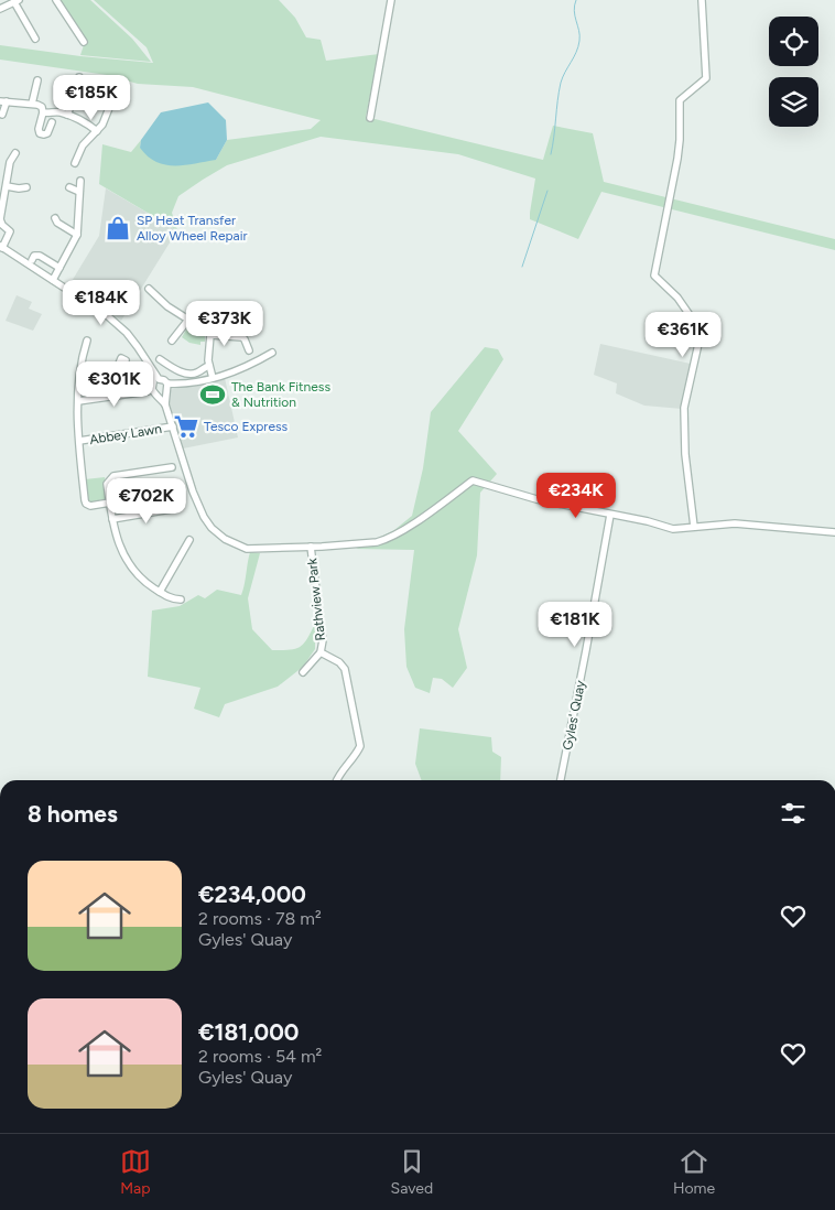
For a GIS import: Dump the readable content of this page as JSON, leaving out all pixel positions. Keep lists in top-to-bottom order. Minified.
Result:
{"streets":{"street":["Abbey Lawn","Rathview Park","Gyles' Quay"]},"places":{"shop":["SP Heat Transfer Alloy Wheel Repair"],"sports":["The Bank Fitness & Nutrition"],"supermarket":["Tesco Express"]},"page":{"price":["€185K","€184K","€373K","€361K","€301K","€234K","€702K","€181K"],"heading":"8 homes","list":[{"name":"€234,000","note":"2 rooms · 78 m² · Gyles' Quay"},{"name":"€181,000","note":"2 rooms · 54 m² · Gyles' Quay"}],"tabs":["Map","Saved","Home"]}}
